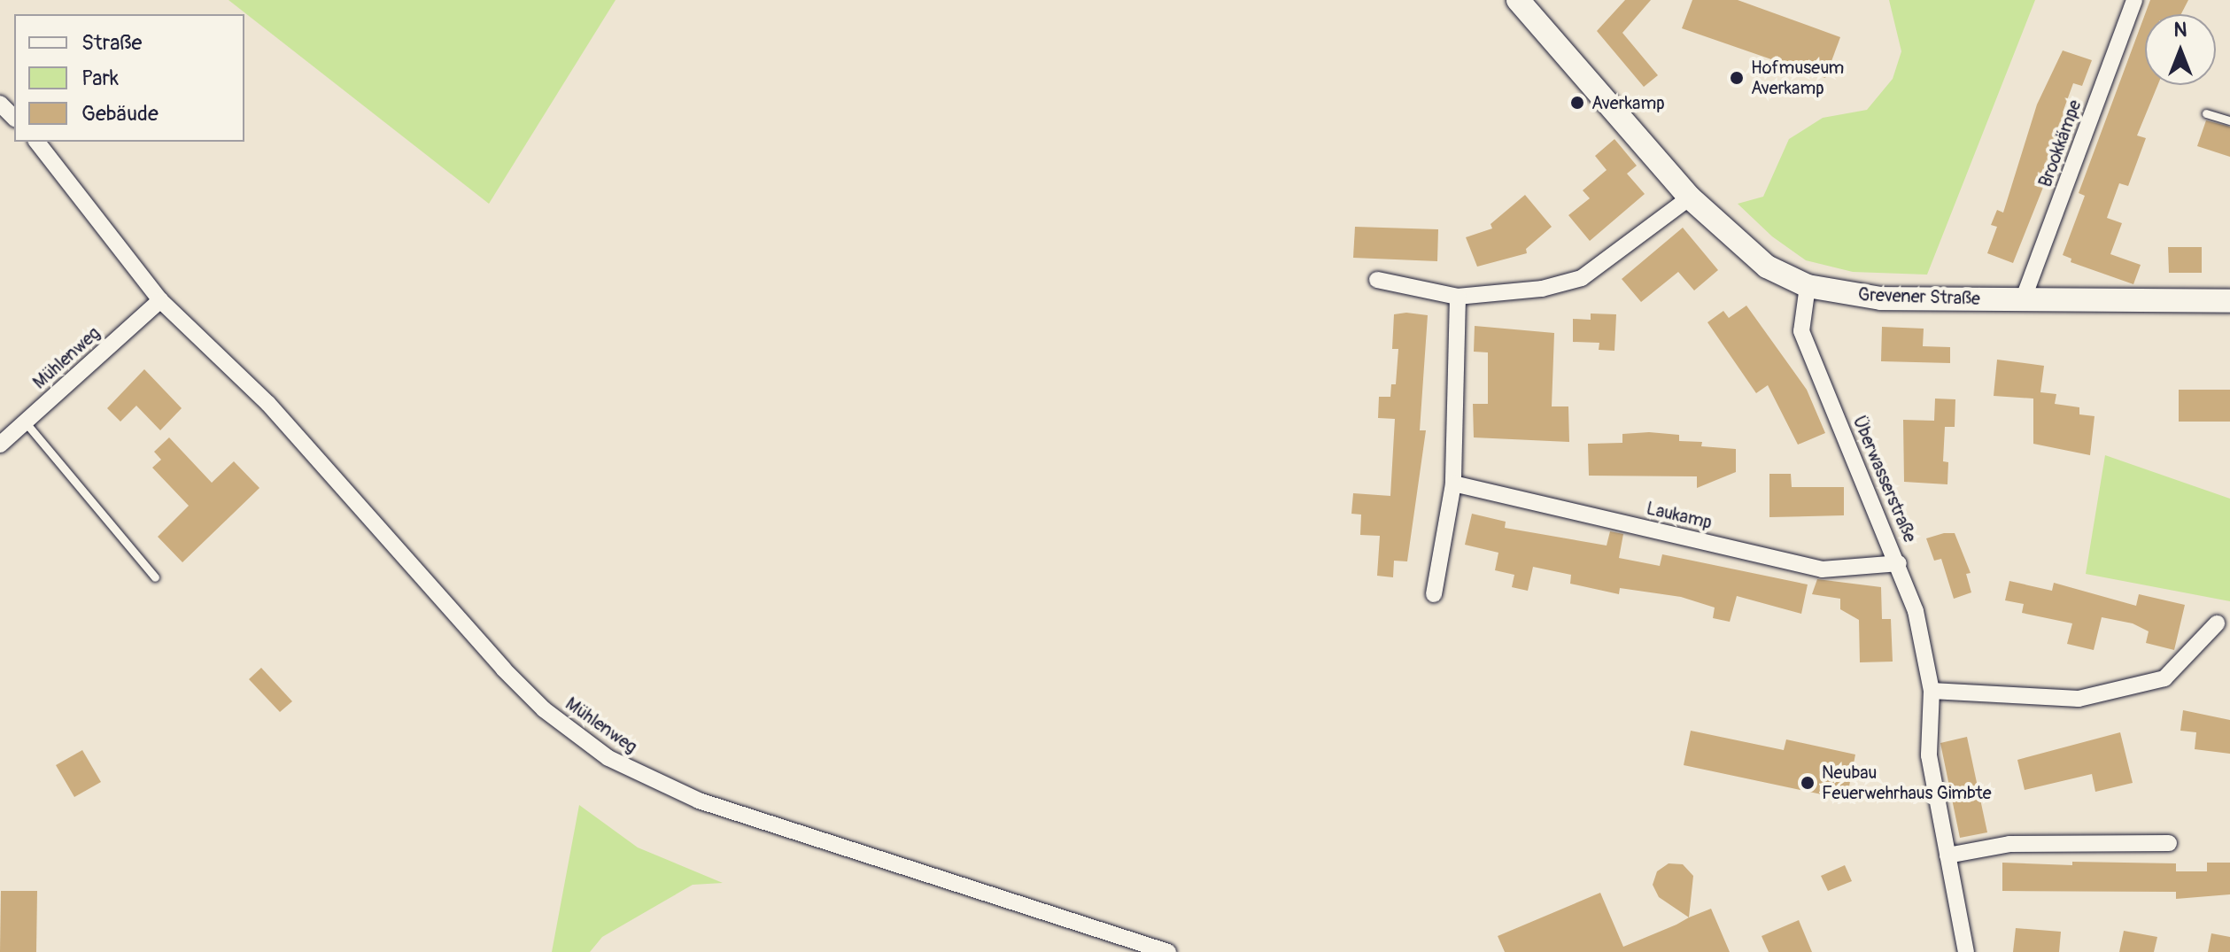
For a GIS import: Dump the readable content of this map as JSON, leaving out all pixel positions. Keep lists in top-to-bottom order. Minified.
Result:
{"streets":{"street":["Brookkämpe","Grevener Straße","Mühlenweg","Überwasserstraße","Laukamp"]},"crossings":[["Brookkämpe","Grevener Straße"],["Grevener Straße","Überwasserstraße"],["Überwasserstraße","Laukamp"]],"places":["Hofmuseum Averkamp","Averkamp","Neubau Feuerwehrhaus Gimbte"],"legend":["Straße","Park","Gebäude"],"north":"top"}
